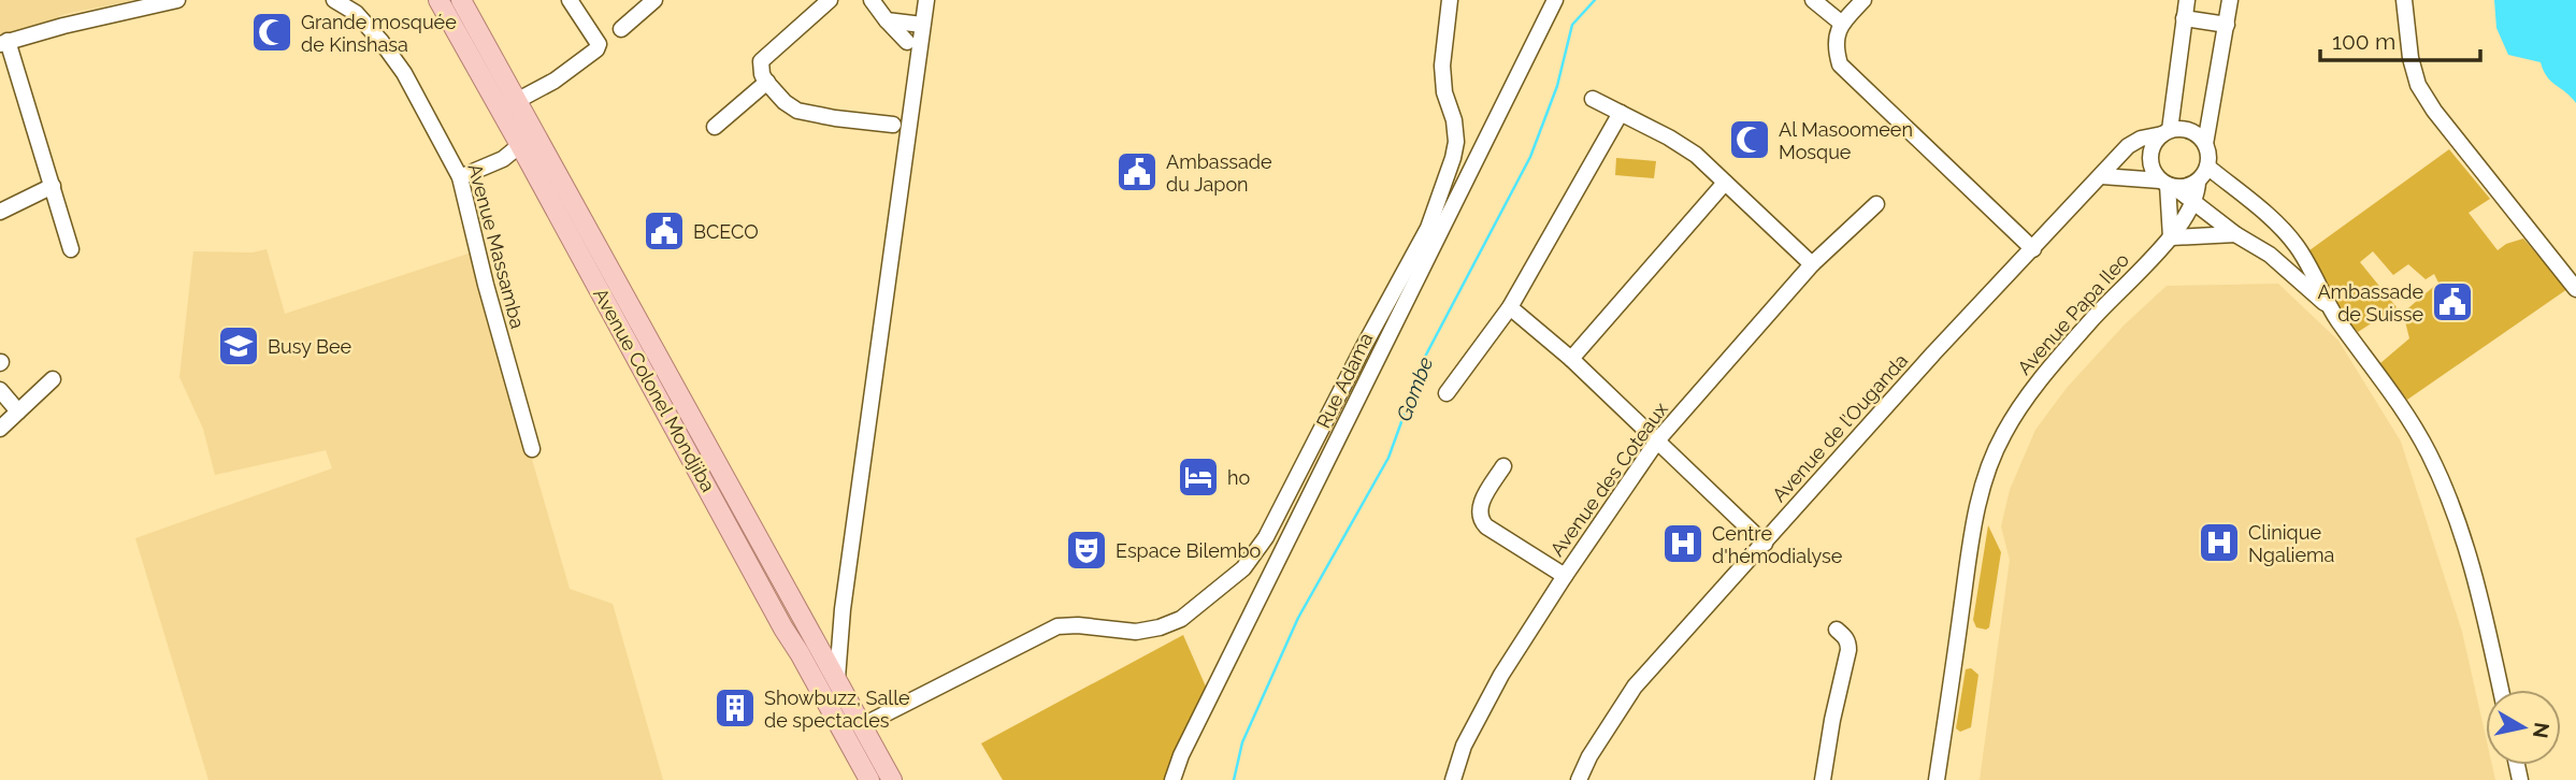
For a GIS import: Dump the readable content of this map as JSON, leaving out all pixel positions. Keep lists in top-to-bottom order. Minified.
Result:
{"streets":{"main road":["Avenue Colonel Mondjiba"],"street":["Avenue Massamba","Avenue Papa Ileo","Rue Adama","Avenue de l’Ouganda","Avenue des Coteaux"]},"crossings":[["Avenue Papa Ileo","Avenue de l’Ouganda"]],"water":["Gombe"],"places":{"mosque":["Grande mosquée de Kinshasa","Al Masoomeen Mosque"],"public building":["Ambassade du Japon","BCECO","Ambassade de Suisse"],"school or university":["Busy Bee"],"hotel":["ho"],"hospital":["Clinique Ngaliema","Centre d'hémodialyse"],"theatre":["Espace Bilembo"],"building":["Showbuzz, Salle de spectacles"]},"scale_bar":"100 m","north":"right"}
